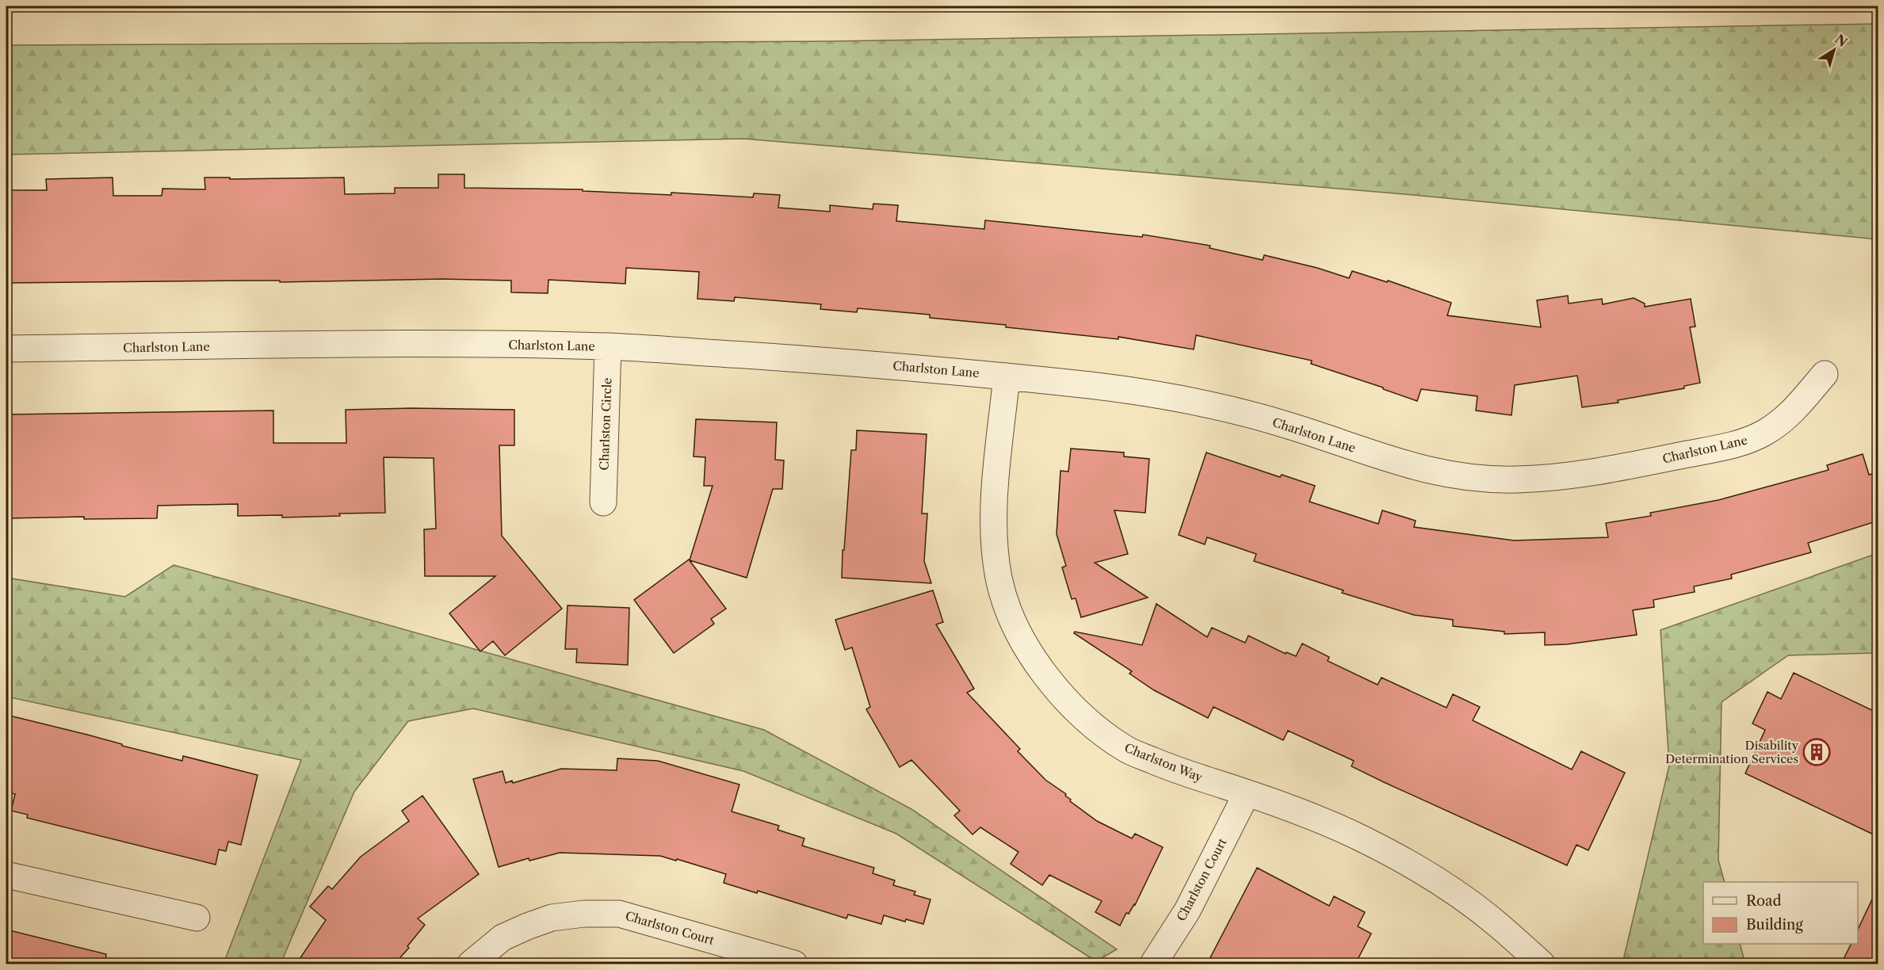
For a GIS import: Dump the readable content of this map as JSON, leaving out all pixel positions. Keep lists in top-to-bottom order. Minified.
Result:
{"streets":{"street":["Charlston Lane","Charlston Circle","Charlston Way","Charlston Court"]},"crossings":[["Charlston Lane","Charlston Circle"],["Charlston Lane","Charlston Way"],["Charlston Way","Charlston Court"]],"places":{"building":["Disability Determination Services"]},"legend":["Road","Building"],"north":"top right"}
